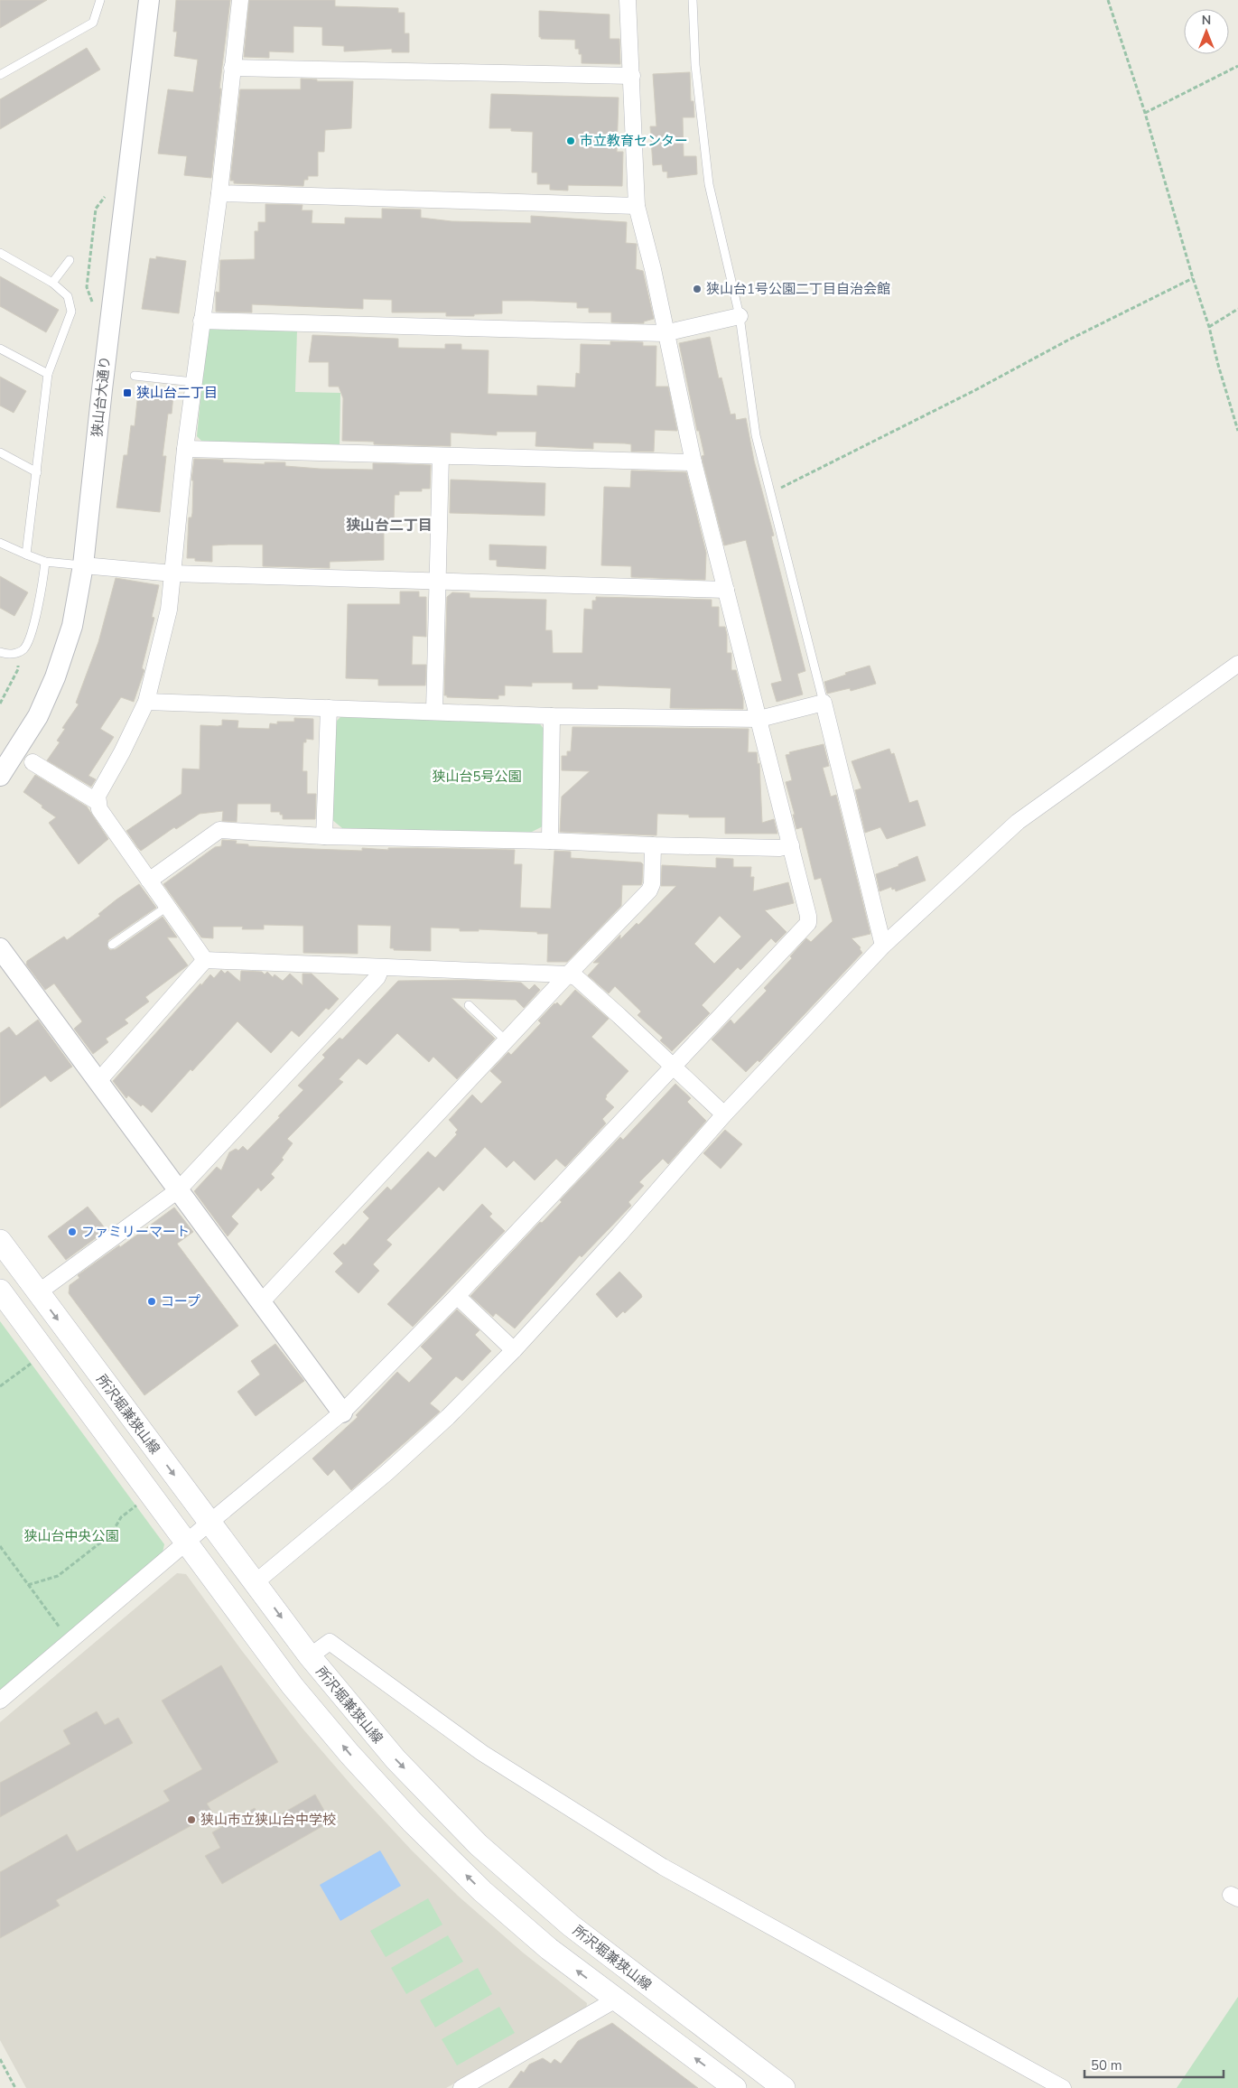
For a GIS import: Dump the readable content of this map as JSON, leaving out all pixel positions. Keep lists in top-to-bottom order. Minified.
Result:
{"streets":{"main road":["所沢堀兼狭山線"],"street":["狭山台大通り"]},"districts":["狭山台二丁目"],"parks":["狭山台5号公園","狭山台中央公園"],"places":{"other":["市立教育センター","狭山台1号公園二丁目自治会館","ファミリーマート","コープ","狭山市立狭山台中学校"],"transit":["狭山台二丁目"]},"scale_bar":"50 m","north":"top"}
